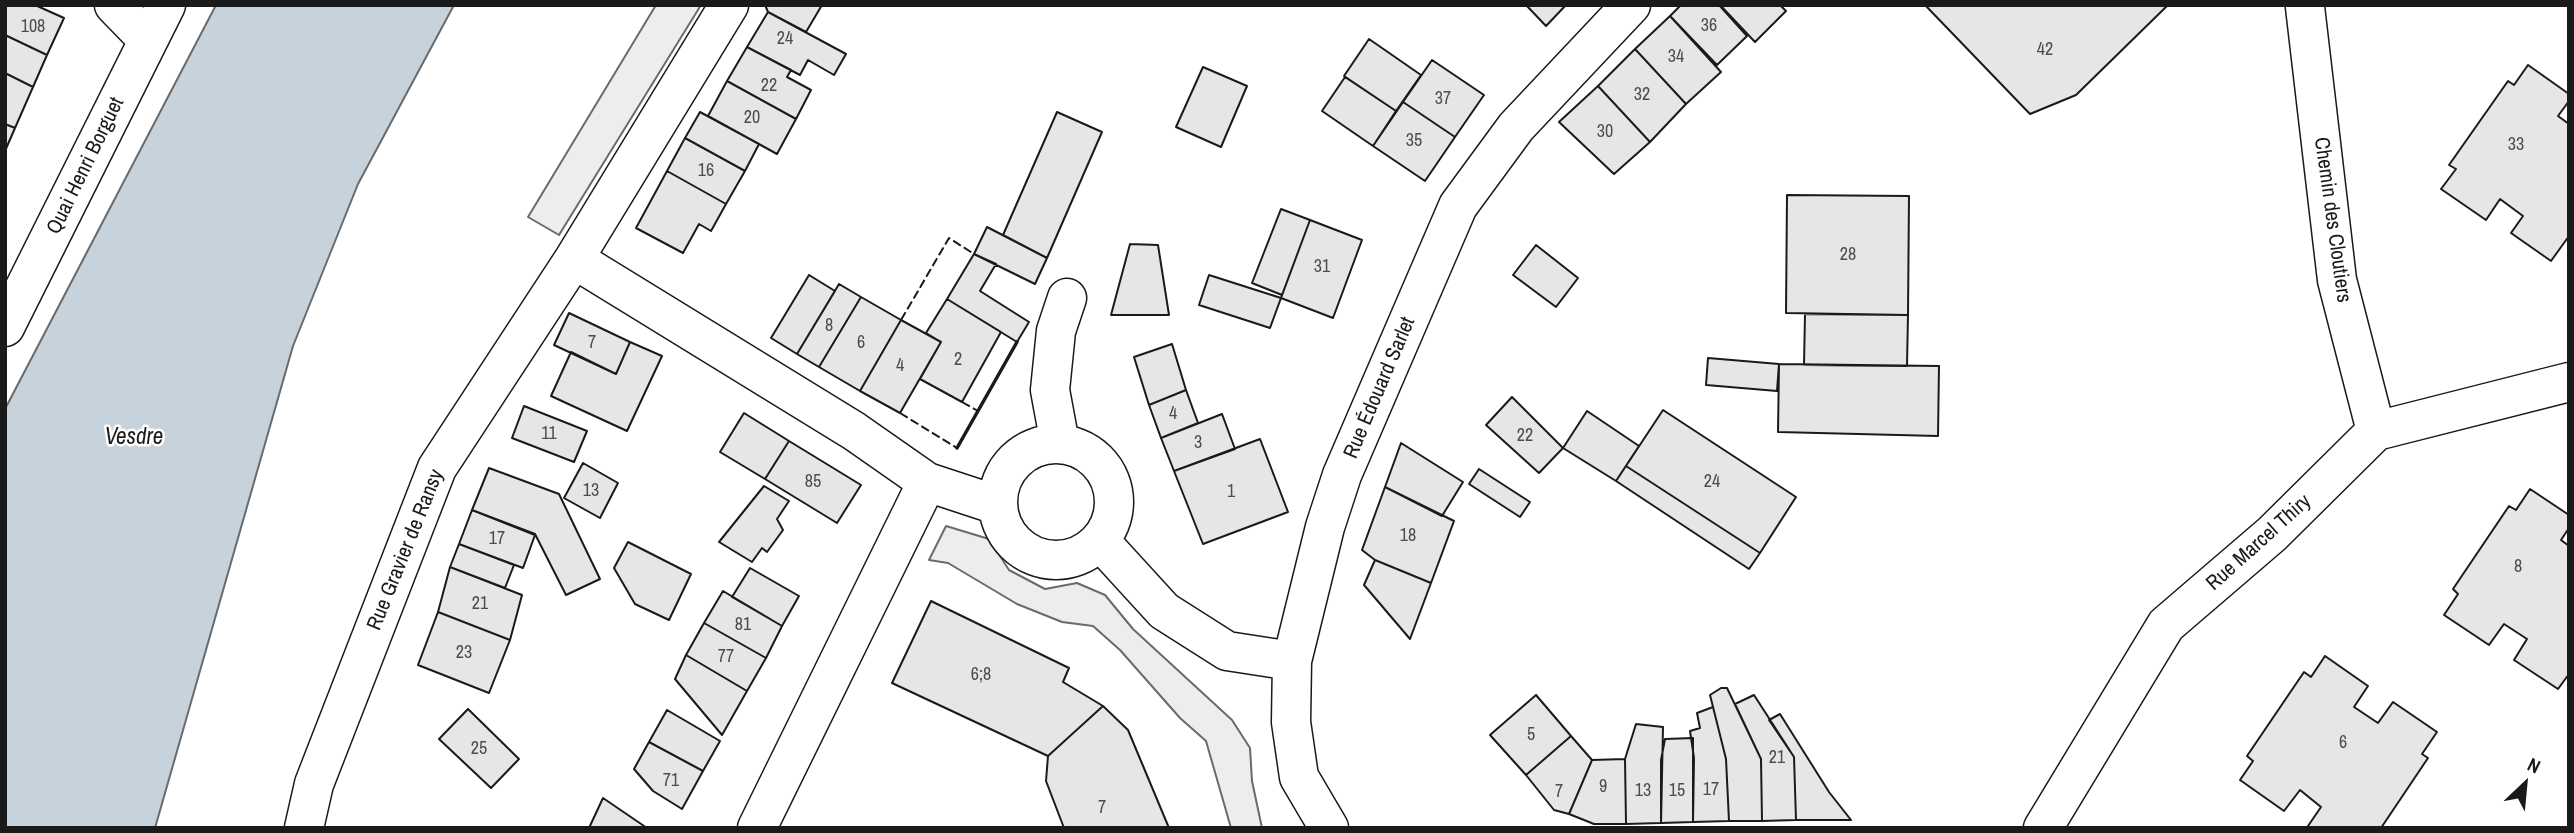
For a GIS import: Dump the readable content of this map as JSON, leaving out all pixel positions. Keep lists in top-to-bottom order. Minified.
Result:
{"streets":{"street":["Quai Henri Borguet","Chemin des Cloutiers","Rue Édouard Sarlet","Rue Marcel Thiry","Rue Gravier de Ransy"]},"crossings":[["Chemin des Cloutiers","Rue Marcel Thiry"]],"water":["Vesdre"],"house_numbers":["36","108","24","42","34","22","32","37","20","30","35","33","16","28","31","8","7","6","2","4","4","11","22","3","85","24","13","1","18","17","8","21","81","23","77","6;8","5","6","25","21","71","9","17","13","15","7","7"],"north":"top right"}
